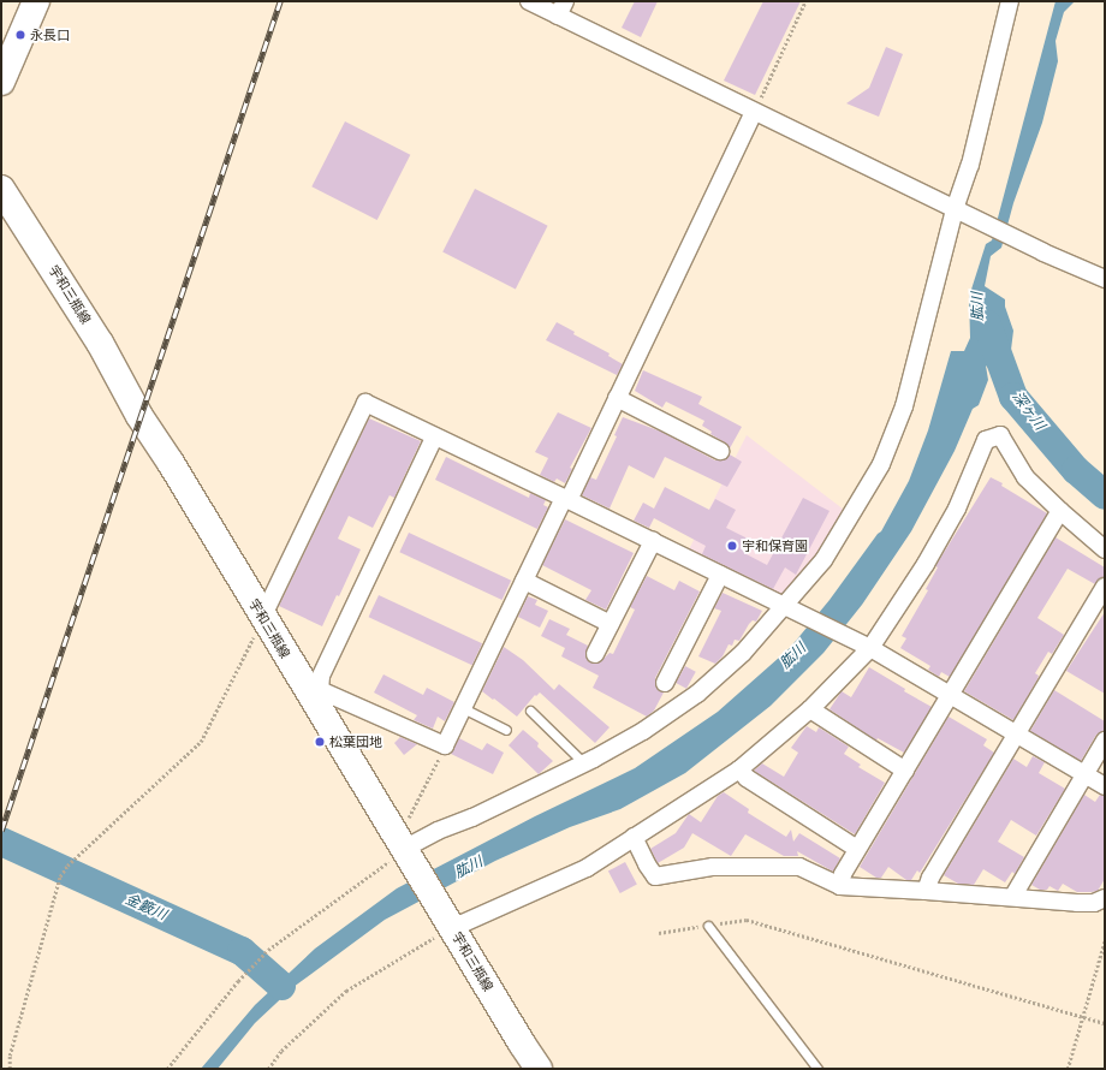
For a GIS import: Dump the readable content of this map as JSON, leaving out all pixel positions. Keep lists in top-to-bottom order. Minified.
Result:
{"streets":{"main road":["宇和三瓶線"]},"water":["肱川","深ヶ川","金籔川"],"places":["永長口","宇和保育園","松葉団地"]}
